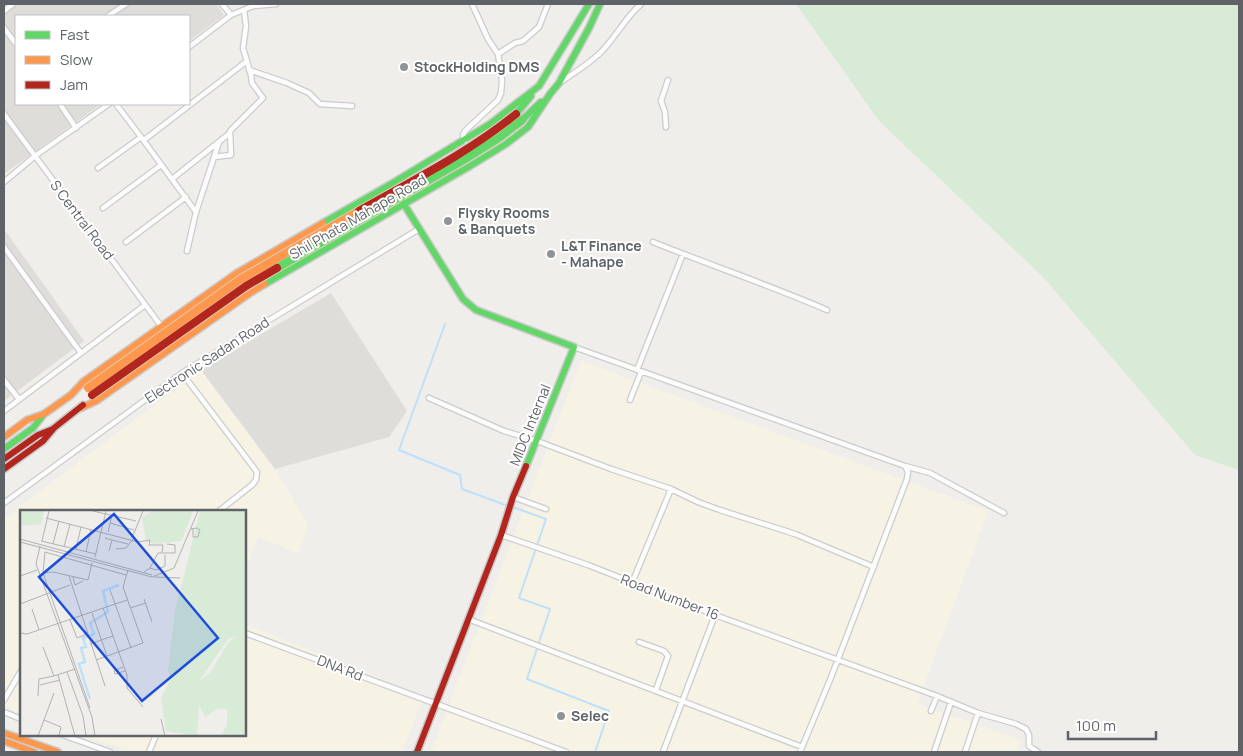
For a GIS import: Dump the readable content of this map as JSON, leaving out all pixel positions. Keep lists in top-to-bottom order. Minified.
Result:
{"streets":{"main road":["Shil Phata Mahape Road","MIDC Internal"],"street":["S Central Road","Electronic Sadan Road","Road Number 16","DNA Rd"]},"crossings":[["Shil Phata Mahape Road","S Central Road"],["MIDC Internal","Road Number 16"],["MIDC Internal","DNA Rd"]],"places":["StockHolding DMS","Flysky Rooms & Banquets","L&T Finance - Mahape","Selec"],"legend":["Fast","Slow","Jam"],"scale_bar":"100 m"}
